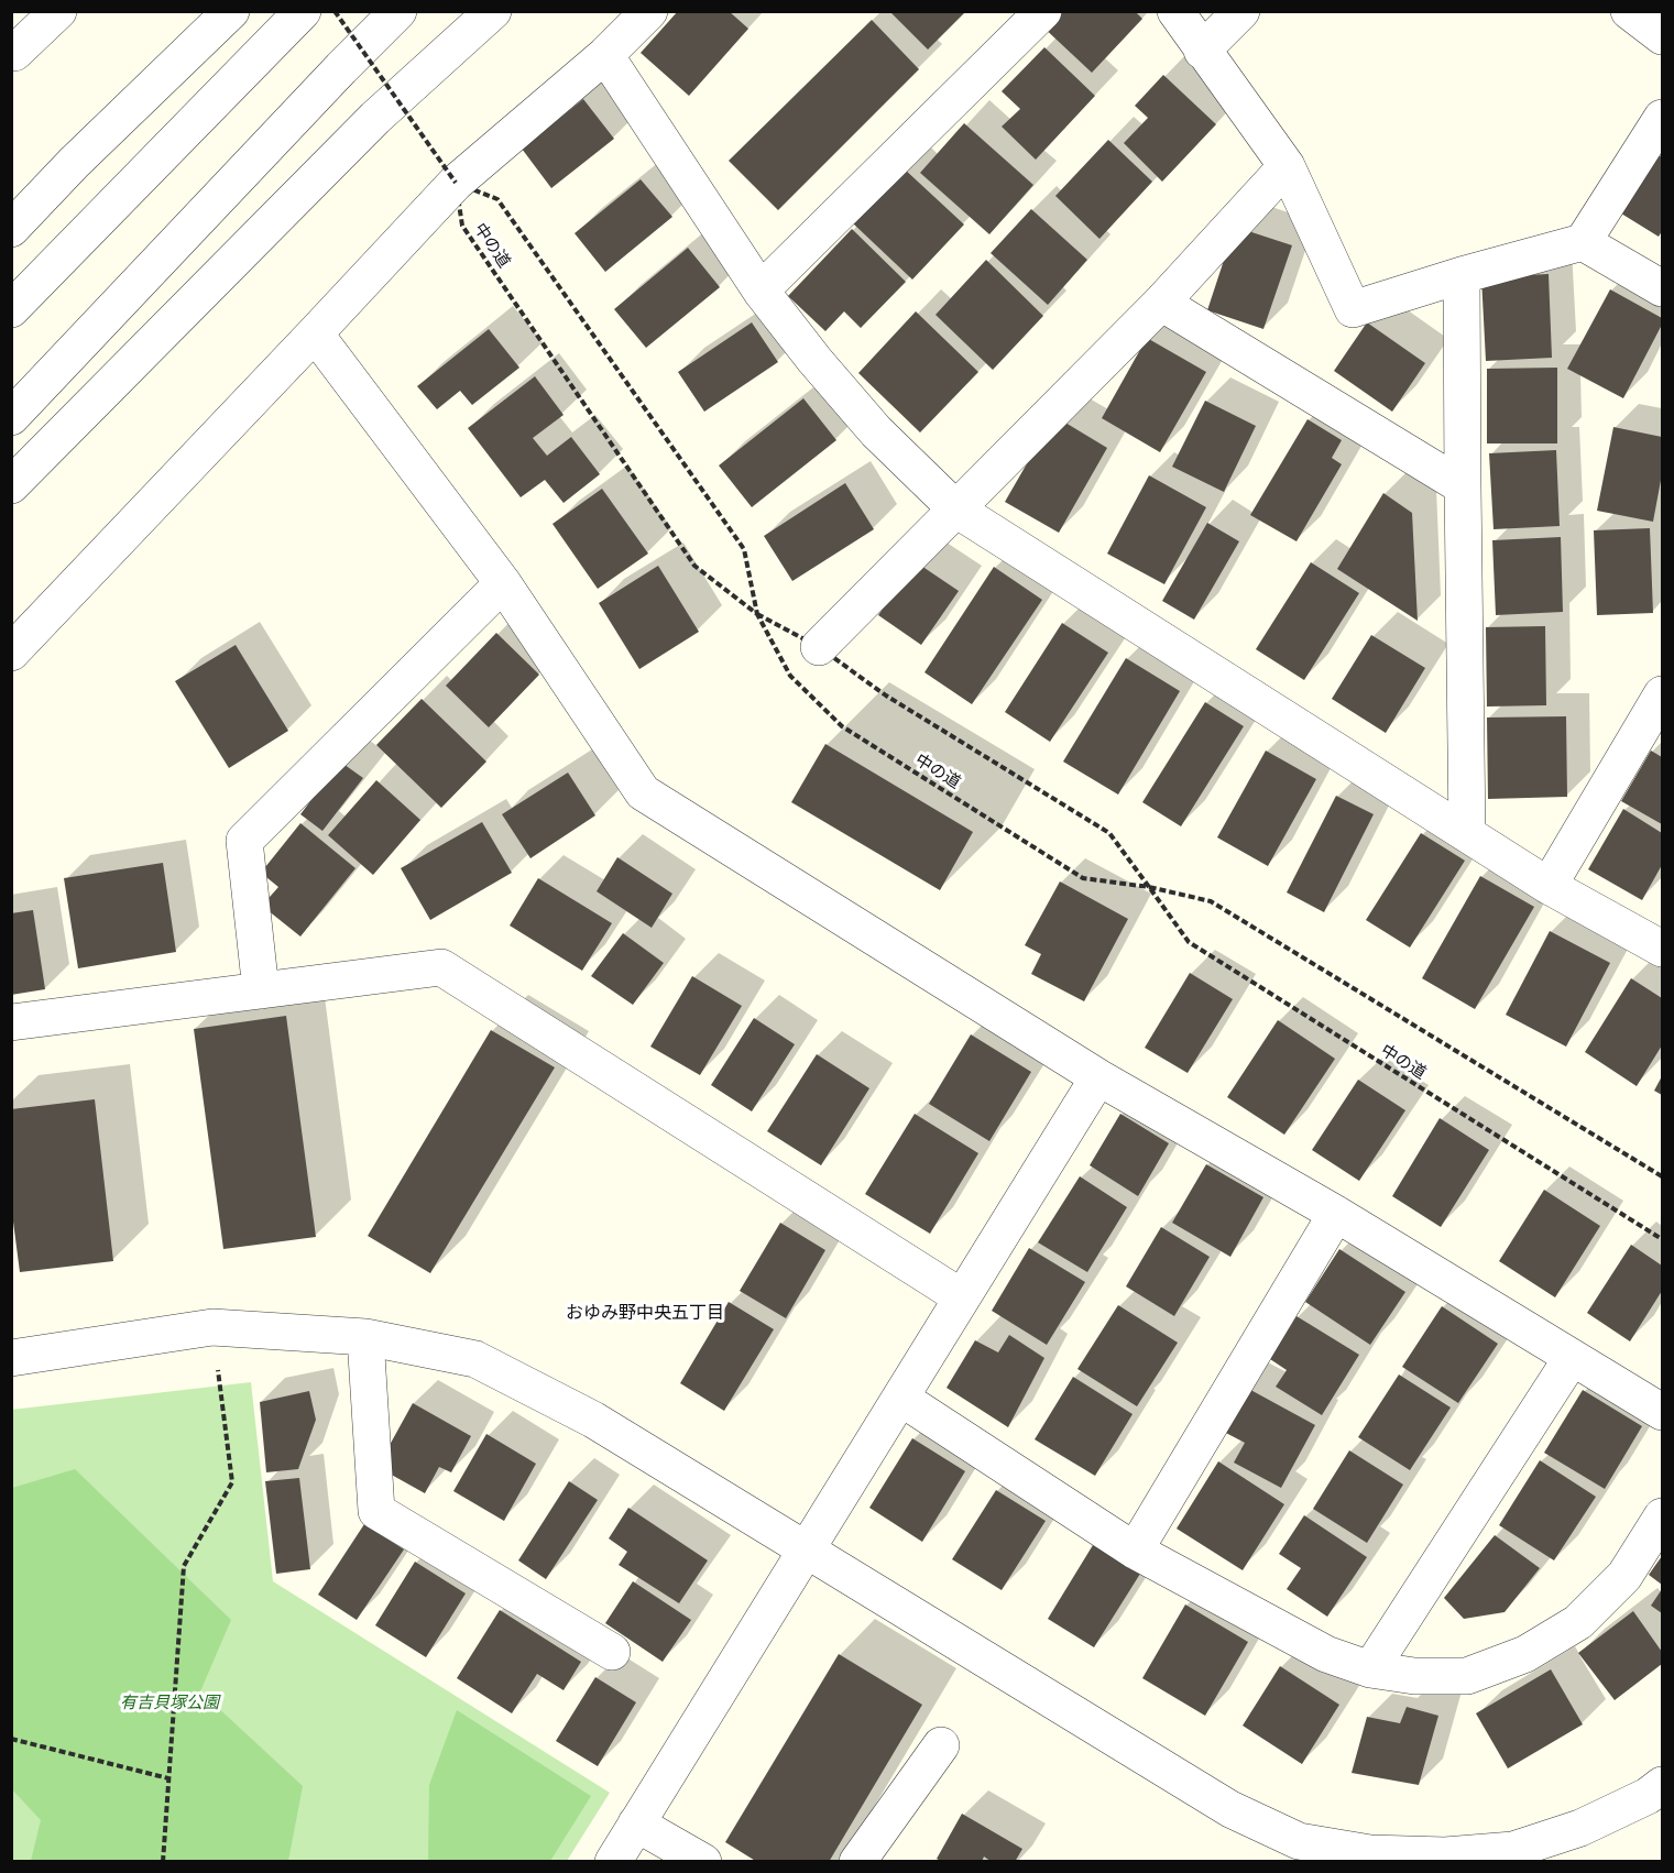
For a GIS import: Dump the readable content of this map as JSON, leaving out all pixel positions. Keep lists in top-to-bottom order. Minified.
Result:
{"streets":{"path":["中の道"]},"districts":["おゆみ野中央五丁目"],"parks":["有吉貝塚公園"]}
